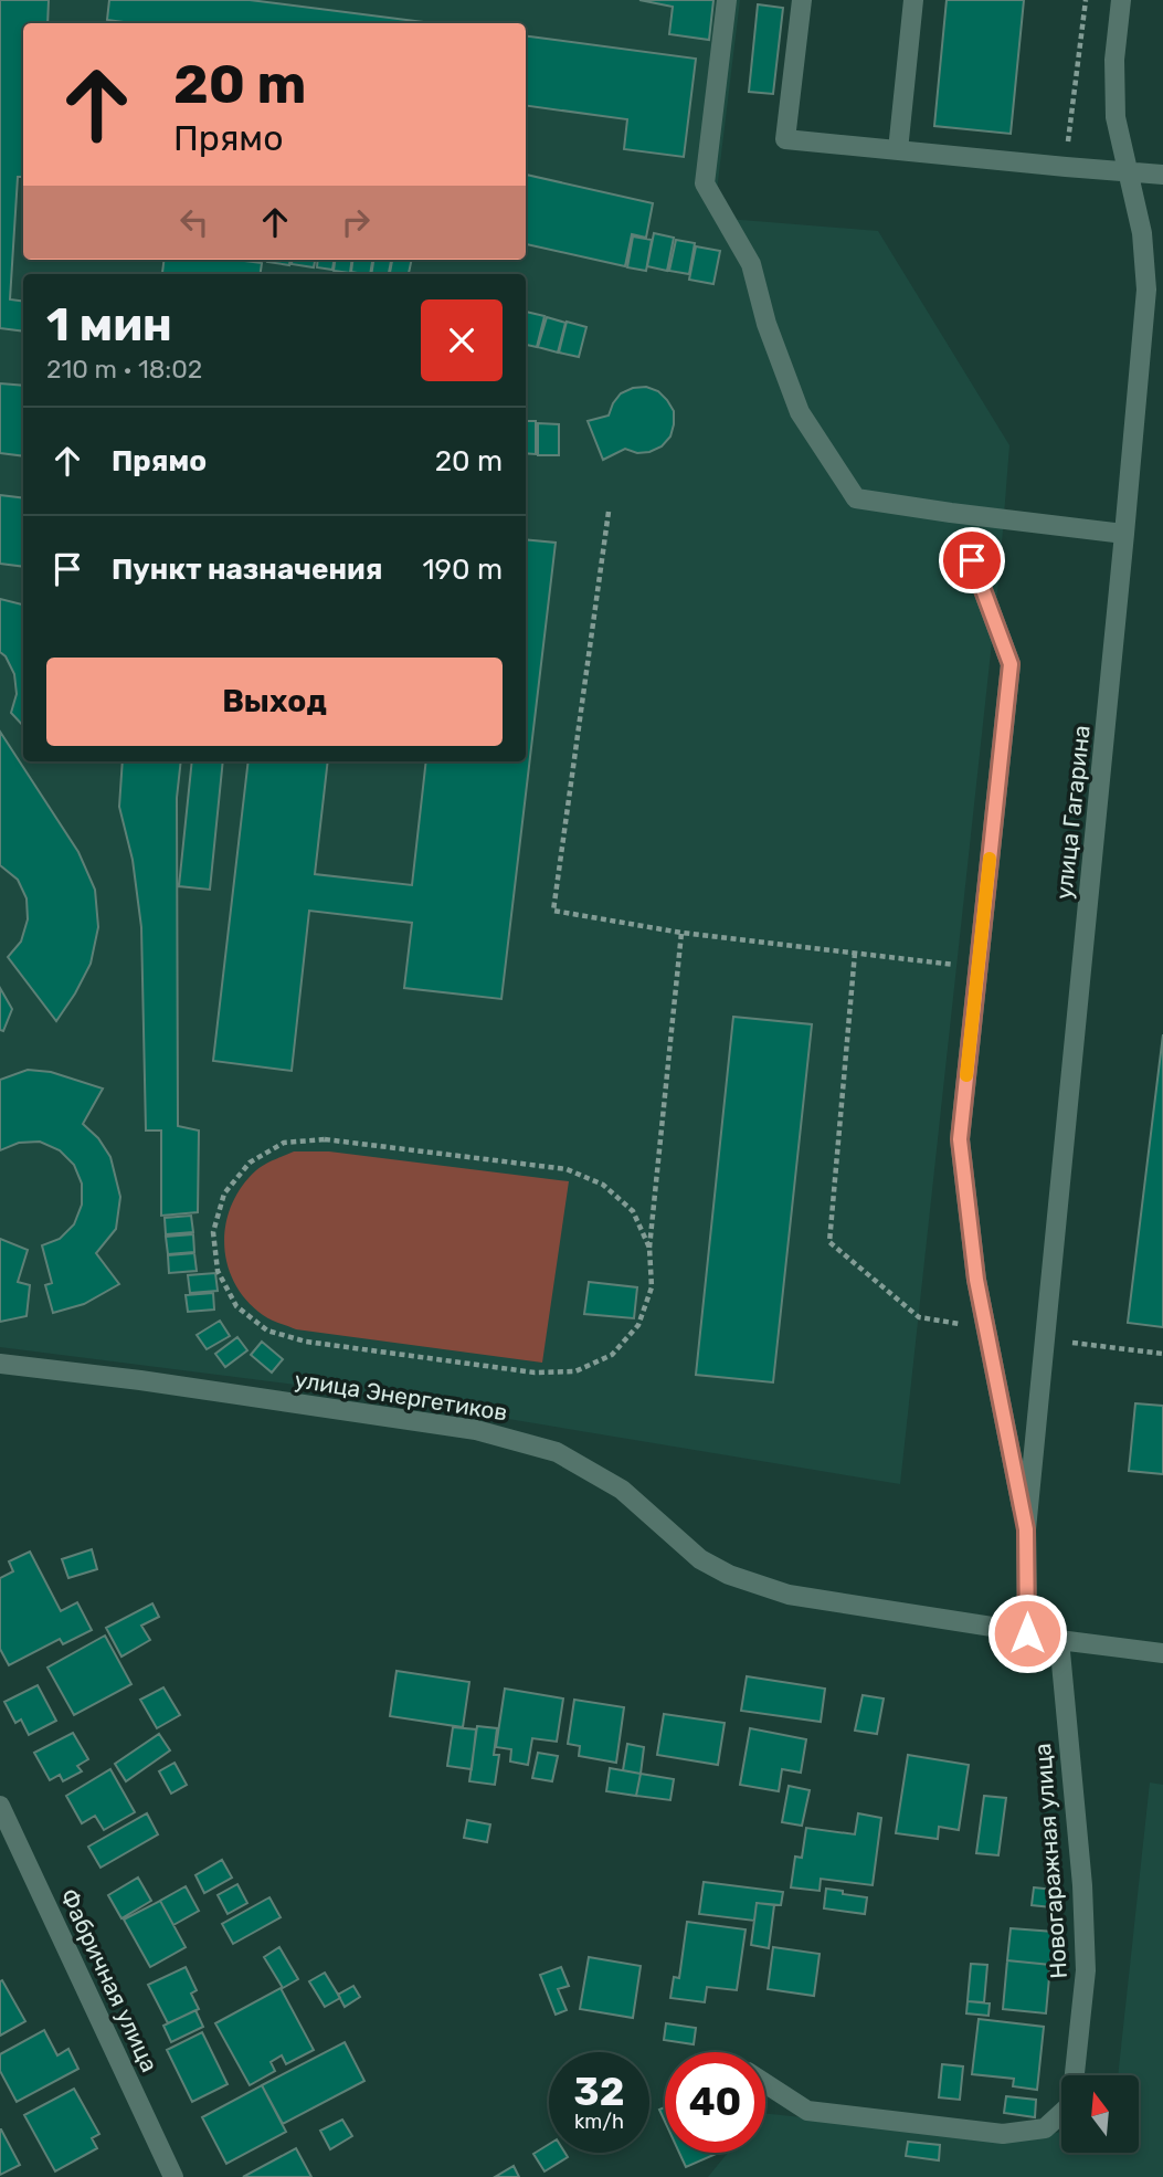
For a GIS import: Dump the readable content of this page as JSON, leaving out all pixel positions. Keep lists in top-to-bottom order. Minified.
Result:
{"streets":{"street":["улица Гагарина","улица Энергетиков","Новогаражная улица","Фабричная улица"]},"crossings":[["улица Гагарина","улица Энергетиков"],["улица Энергетиков","Новогаражная улица"]],"north":"top","page":{"turn":["20 m","Прямо"],"heading":["1 мин","210 m · 18:02"],"list":[{"name":"Прямо","value":"20 m"},{"name":"Пункт назначения","value":"190 m"}],"buttons":"Выход","speed":"32 km/h","limit":"40"}}
